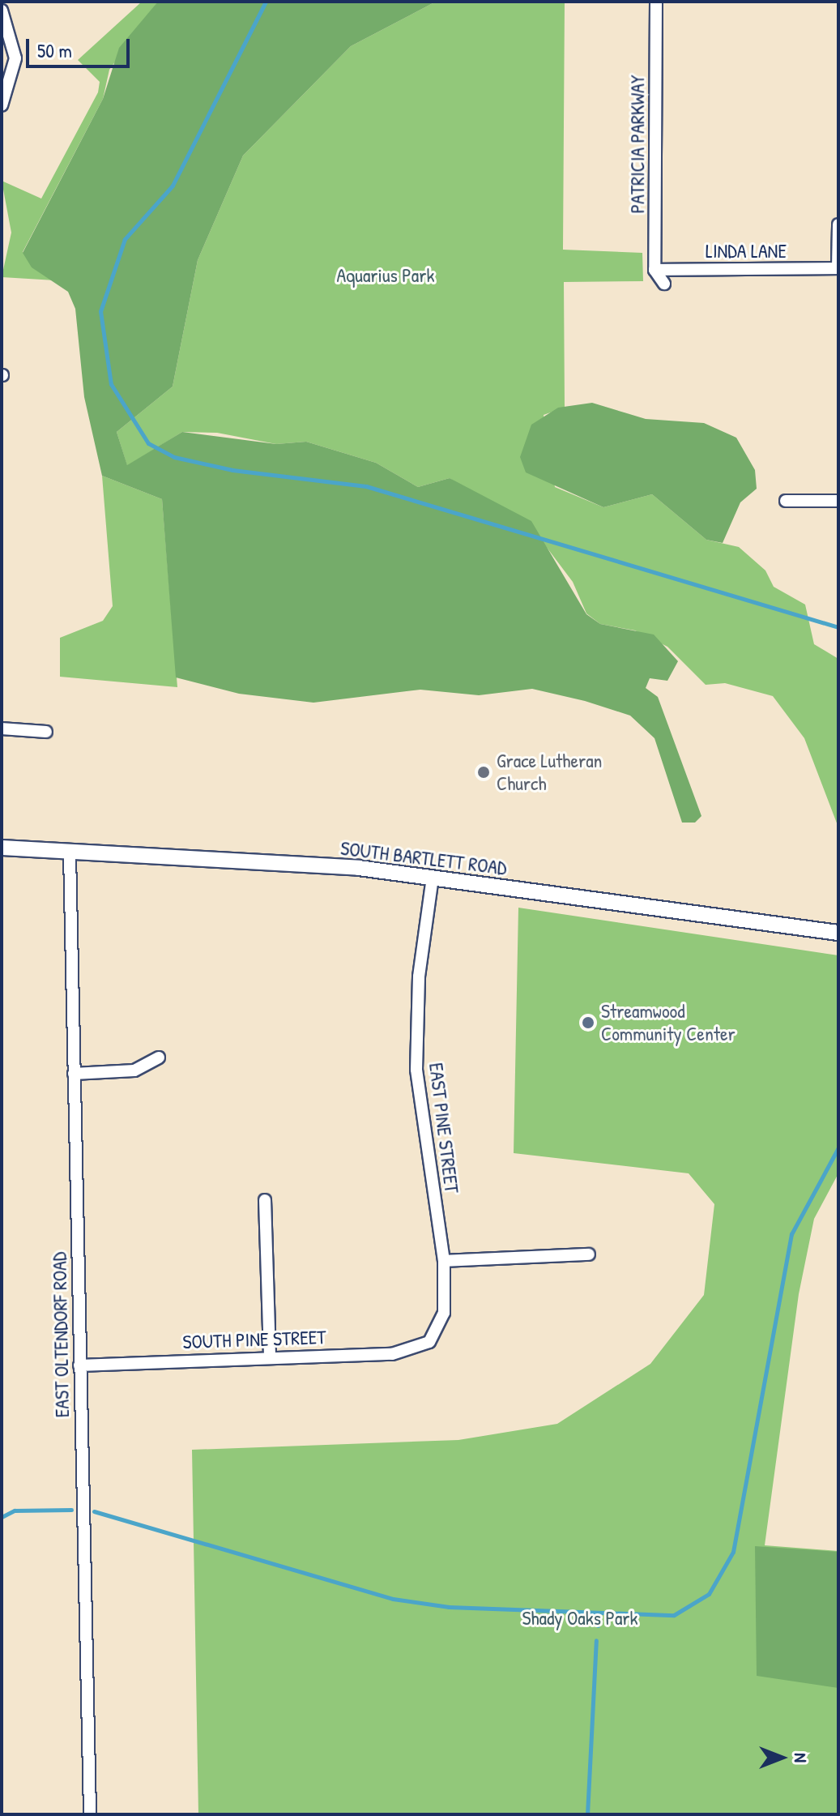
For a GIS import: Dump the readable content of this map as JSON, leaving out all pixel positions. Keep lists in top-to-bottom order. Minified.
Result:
{"streets":{"main road":["SOUTH BARTLETT ROAD"],"street":["PATRICIA PARKWAY","LINDA LANE","EAST PINE STREET","EAST OLTENDORF ROAD","SOUTH PINE STREET"]},"crossings":[["PATRICIA PARKWAY","LINDA LANE"],["SOUTH BARTLETT ROAD","EAST PINE STREET"],["SOUTH BARTLETT ROAD","EAST OLTENDORF ROAD"],["EAST PINE STREET","SOUTH PINE STREET"],["EAST OLTENDORF ROAD","SOUTH PINE STREET"]],"parks":["Aquarius Park","Shady Oaks Park"],"places":["Grace Lutheran Church","Streamwood Community Center"],"scale_bar":"50 m","north":"right"}
